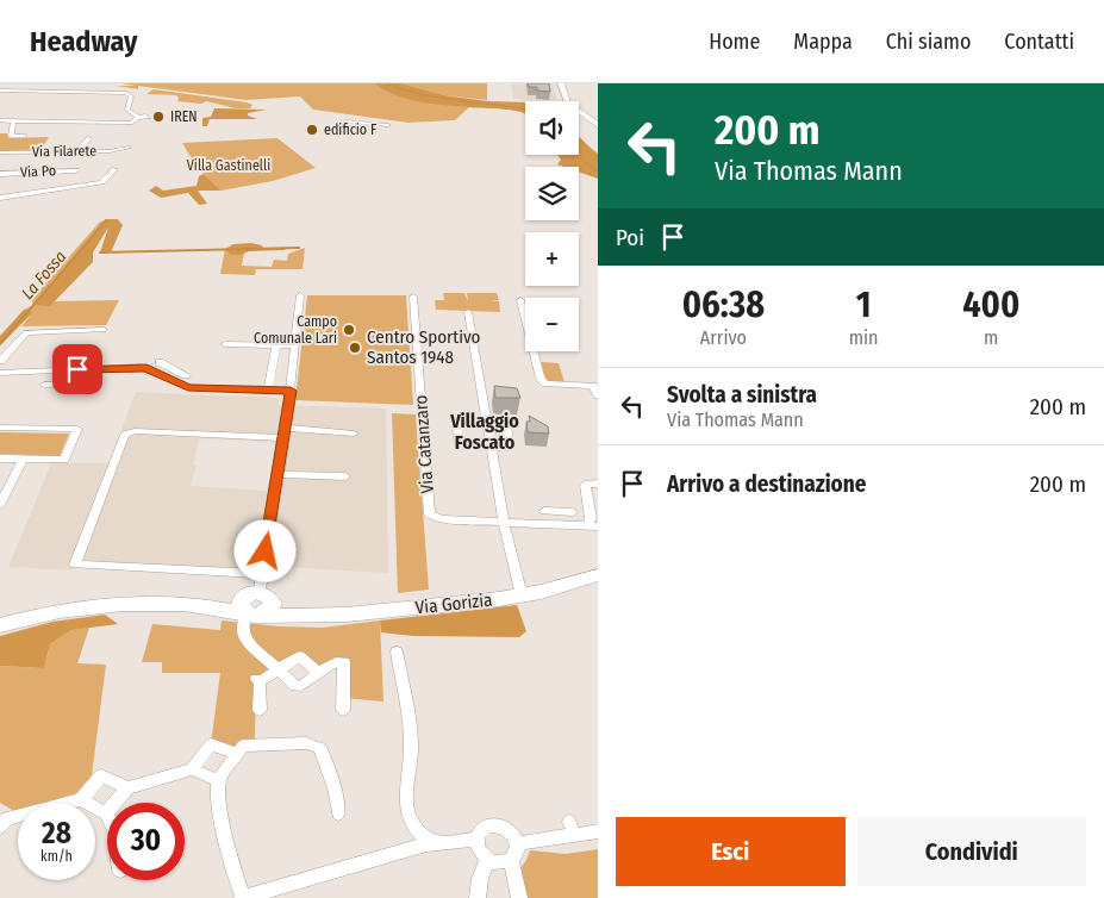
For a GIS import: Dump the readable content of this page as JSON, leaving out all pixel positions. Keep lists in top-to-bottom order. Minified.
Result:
{"streets":{"main road":["Via Gorizia"],"street":["Via Filarete","Via Po","Via Catanzaro"]},"districts":["Villaggio Foscato"],"water":["La Fossa"],"parks":["Villa Gastinelli"],"places":["IREN","edificio F","Campo Comunale Lari","Centro Sportivo Santos 1948"],"page":{"header":"Headway","nav":["Home","Mappa","Chi siamo","Contatti"],"turn":["200 m","Via Thomas Mann"],"map_buttons":["+","−"],"then":"Poi","eta":["06:38","Arrivo","1","min","400","m"],"list":[{"name":"Svolta a sinistra","note":"Via Thomas Mann","value":"200 m"},{"name":"Arrivo a destinazione","value":"200 m"}],"speed":"28 km/h","limit":"30","buttons":["Esci","Condividi"]}}
